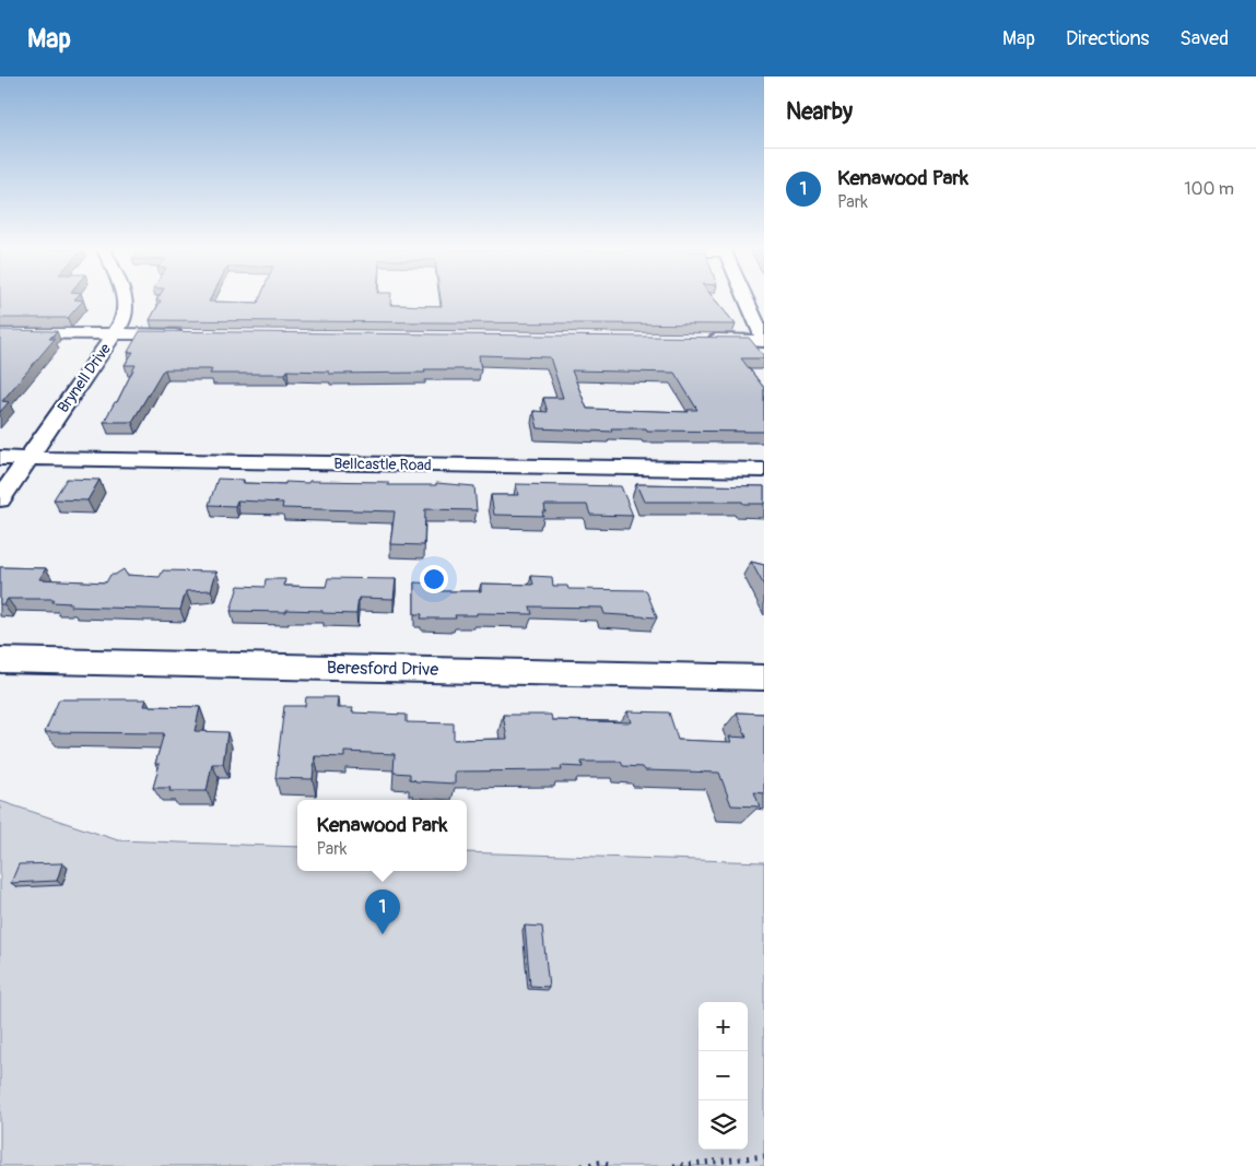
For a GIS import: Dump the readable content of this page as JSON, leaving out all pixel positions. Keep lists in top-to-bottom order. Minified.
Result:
{"streets":{"street":["Brynell Drive","Bellcastle Road","Beresford Drive"]},"crossings":[["Brynell Drive","Bellcastle Road"]],"page":{"header":"Map","nav":["Map","Directions","Saved"],"heading":"Nearby","list":[{"mark":"1","name":"Kenawood Park","note":"Park","value":"100 m"}],"popup":["Kenawood Park","Park"],"pins":"1","map_buttons":["+","−"]}}
